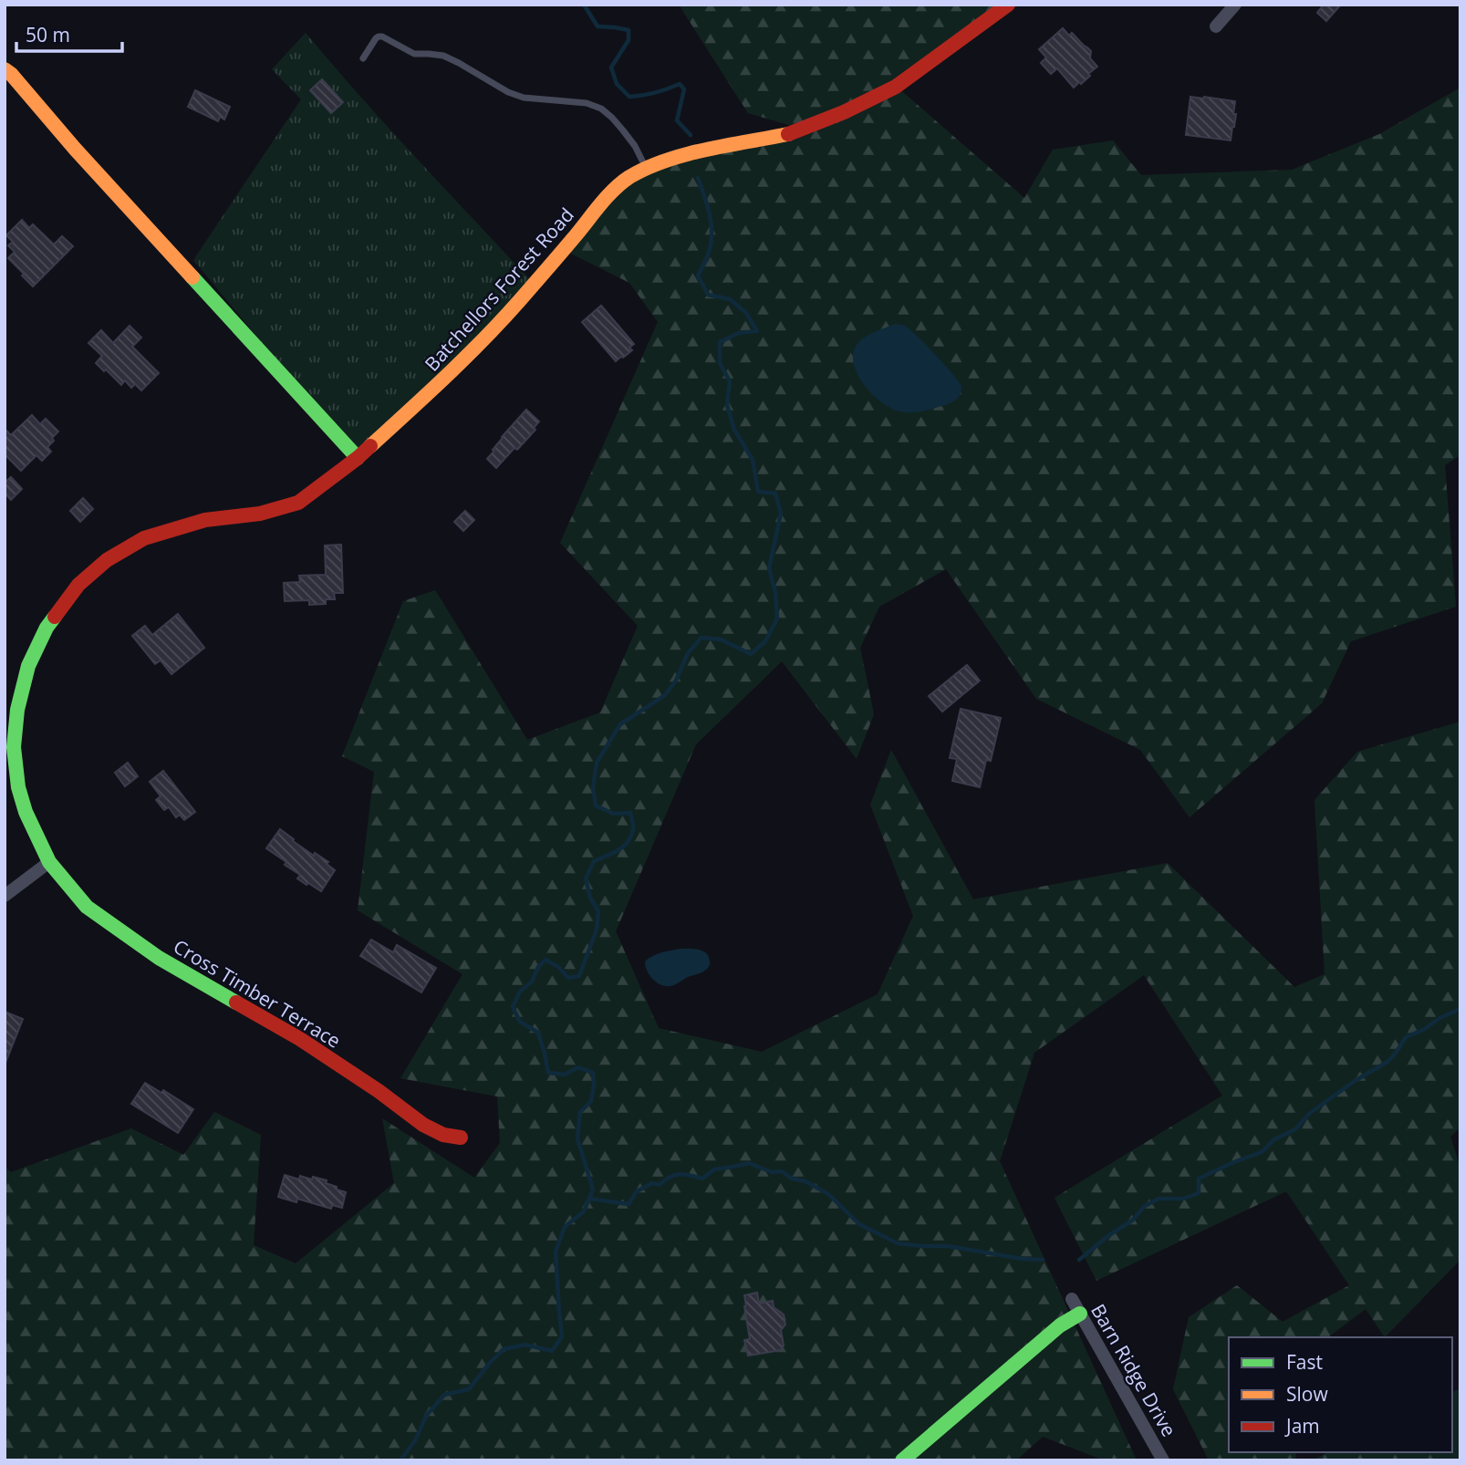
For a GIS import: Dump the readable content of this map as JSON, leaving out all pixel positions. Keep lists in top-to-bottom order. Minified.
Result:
{"streets":{"street":["Batchellors Forest Road","Cross Timber Terrace","Barn Ridge Drive"]},"crossings":[["Batchellors Forest Road","Cross Timber Terrace"]],"legend":["Fast","Slow","Jam"],"scale_bar":"50 m"}
